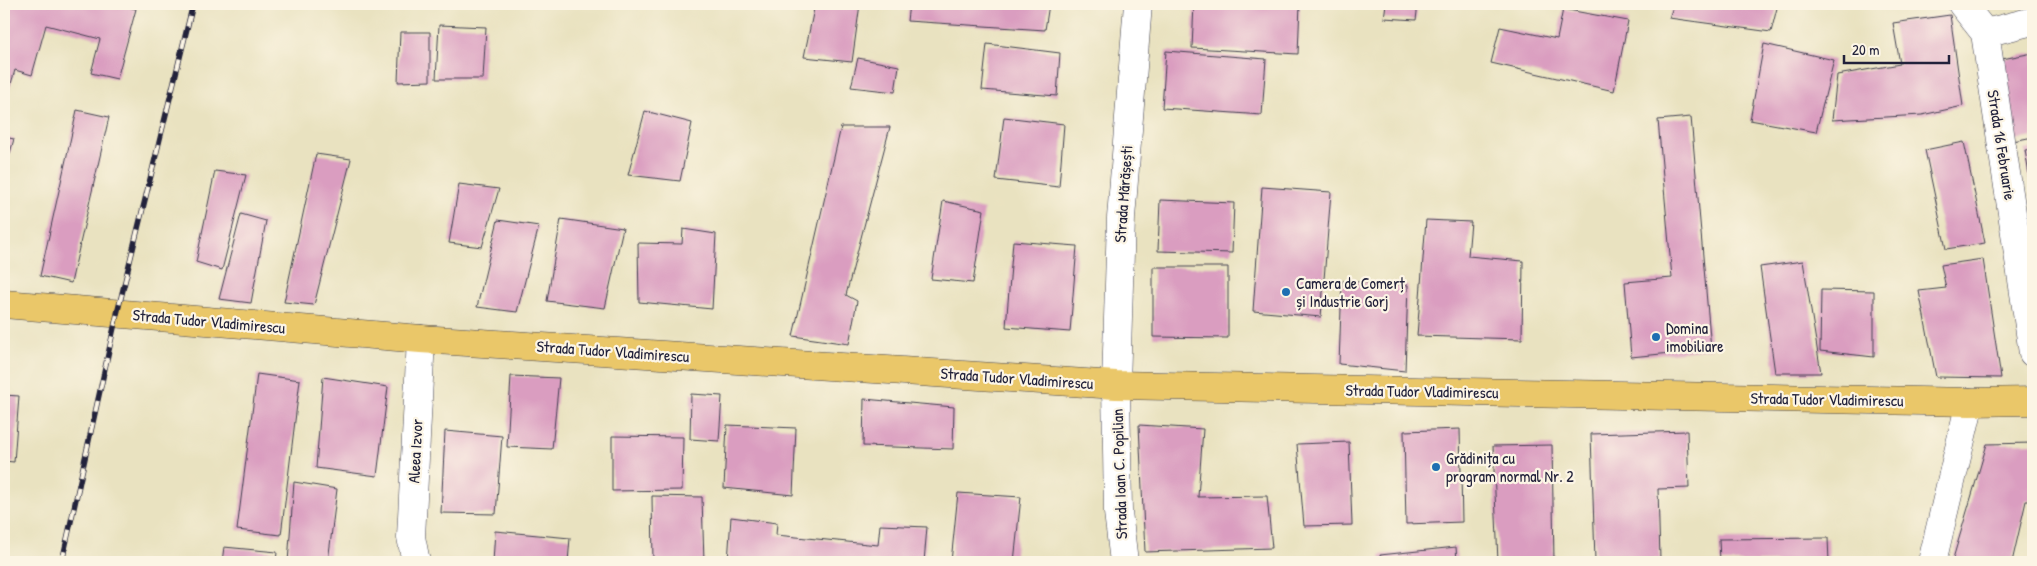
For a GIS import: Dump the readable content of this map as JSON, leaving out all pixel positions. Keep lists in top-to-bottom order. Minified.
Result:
{"streets":{"main road":["Strada Tudor Vladimirescu"],"street":["Strada 16 Februarie","Strada Mărășești","Aleea Izvor","Strada Ioan C. Popilian"]},"crossings":[["Strada Mărășești","Strada Tudor Vladimirescu"],["Strada Mărășești","Strada Ioan C. Popilian"],["Strada Tudor Vladimirescu","Aleea Izvor"],["Strada Tudor Vladimirescu","Strada Ioan C. Popilian"]],"places":["Camera de Comerț și Industrie Gorj","Domina imobiliare","Grădinița cu program normal Nr. 2"],"scale_bar":"20 m"}
